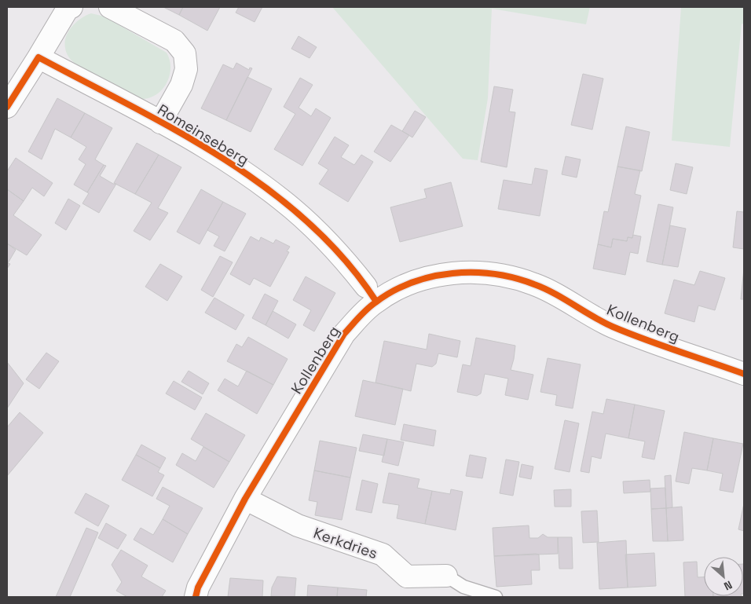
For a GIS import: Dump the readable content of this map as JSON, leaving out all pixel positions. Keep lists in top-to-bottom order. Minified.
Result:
{"streets":{"street":["Romeinseberg","Kollenberg","Kerkdries"]},"crossings":[["Kollenberg","Kerkdries"]],"north":"bottom right"}
